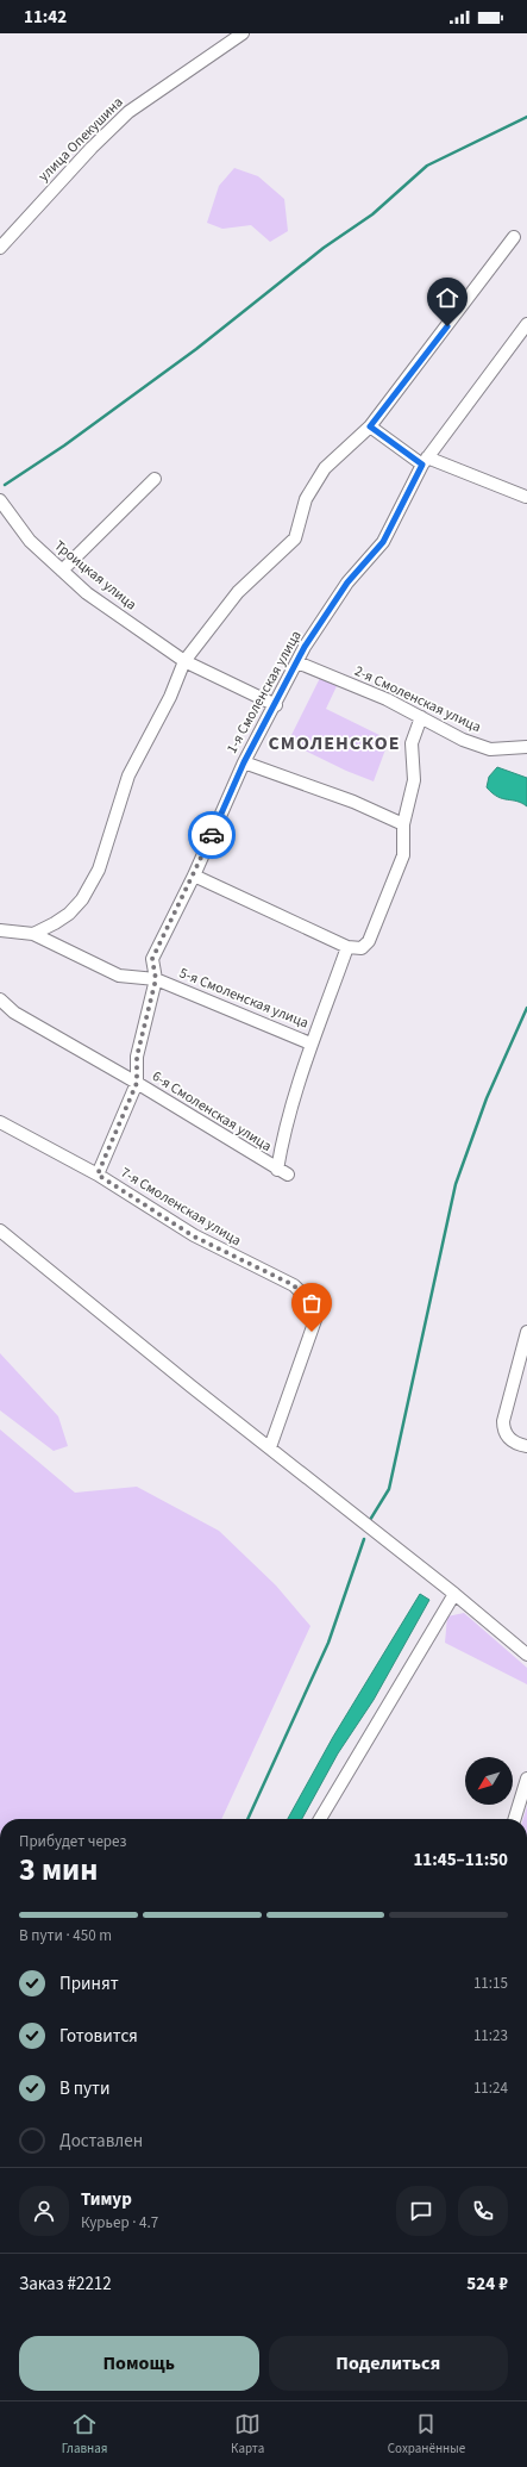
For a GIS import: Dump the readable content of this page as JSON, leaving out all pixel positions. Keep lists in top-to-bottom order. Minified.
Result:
{"streets":{"street":["улица Опекушина","Троицкая улица","1-я Смоленская улица","2-я Смоленская улица","5-я Смоленская улица","6-я Смоленская улица","7-я Смоленская улица"]},"crossings":[["1-я Смоленская улица","2-я Смоленская улица"],["1-я Смоленская улица","5-я Смоленская улица"],["1-я Смоленская улица","6-я Смоленская улица"],["5-я Смоленская улица","6-я Смоленская улица"]],"districts":["СМОЛЕНСКОЕ"],"north":"bottom left","page":{"status":"11:42","heading":["3 мин","Прибудет через","11:45–11:50"],"panel":["Тимур","Курьер · 4.7","Заказ #2212","524 ₽"],"bar":"В пути · 450 m","list":[["Принят","11:15"],["Готовится","11:23"],["В пути","11:24"],"Доставлен"],"buttons":["Помощь","Поделиться"],"tabs":["Главная","Карта","Сохранённые"]}}
